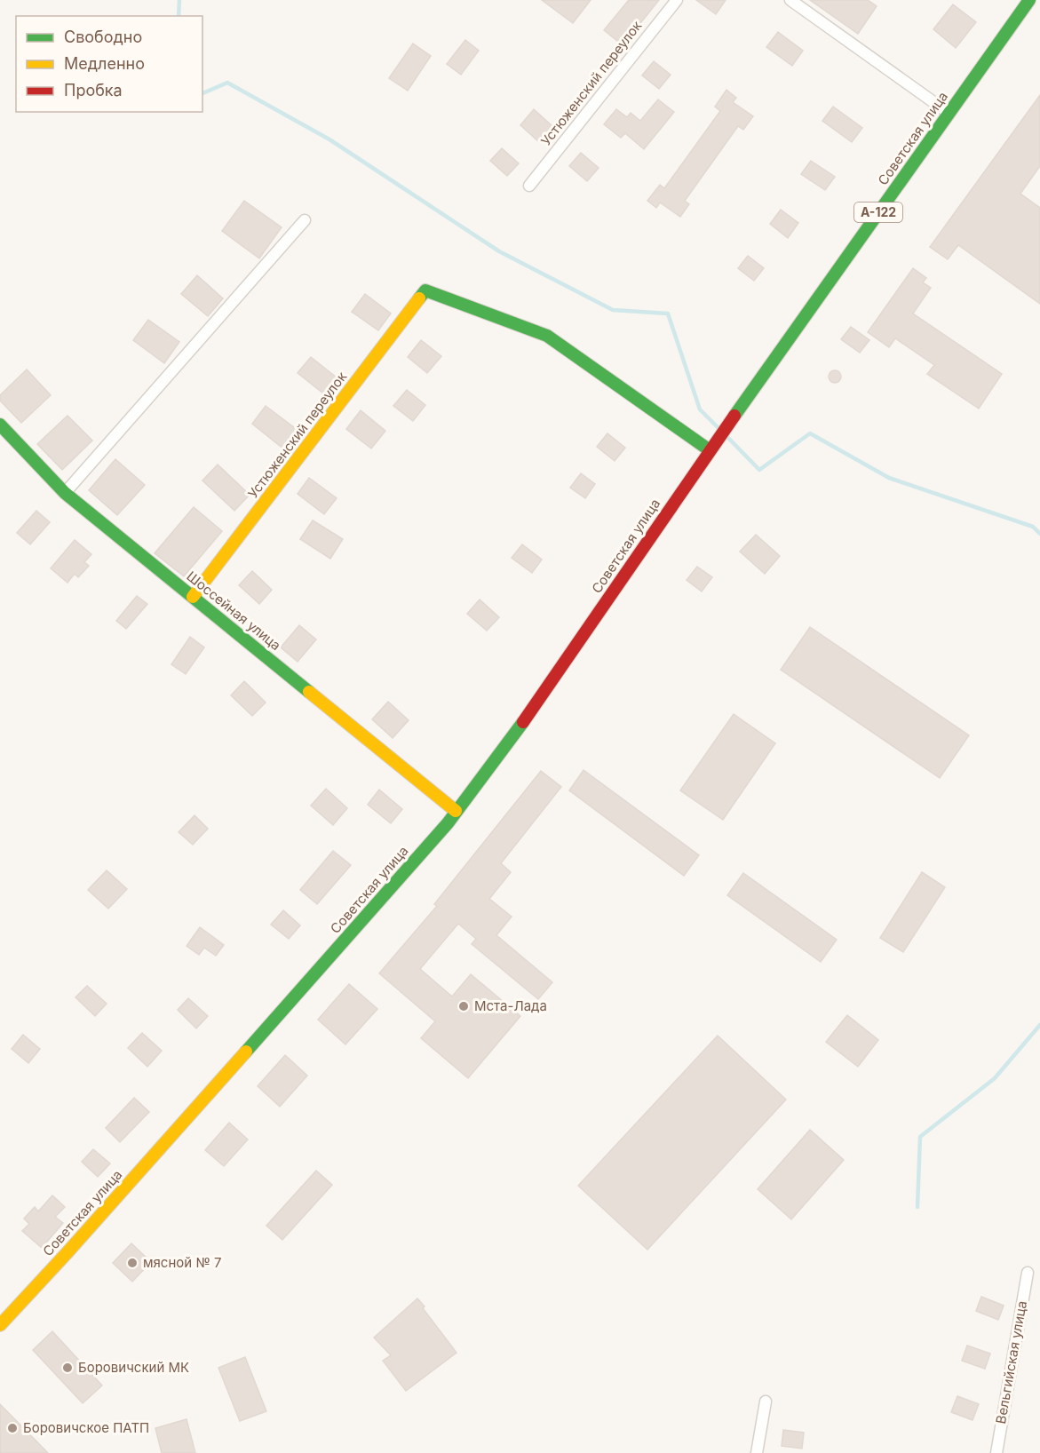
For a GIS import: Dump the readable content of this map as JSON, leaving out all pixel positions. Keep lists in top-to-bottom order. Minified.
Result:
{"streets":{"main road":["Устюженский переулок","Советская улица","А-122","Шоссейная улица"],"street":["Вельгийская улица"]},"crossings":[["Устюженский переулок","Советская улица"],["Устюженский переулок","Шоссейная улица"],["Советская улица","Шоссейная улица"]],"places":["Мста-Лада","мясной № 7","Боровичский МК","Боровичское ПАТП"],"legend":["Свободно","Медленно","Пробка"]}
